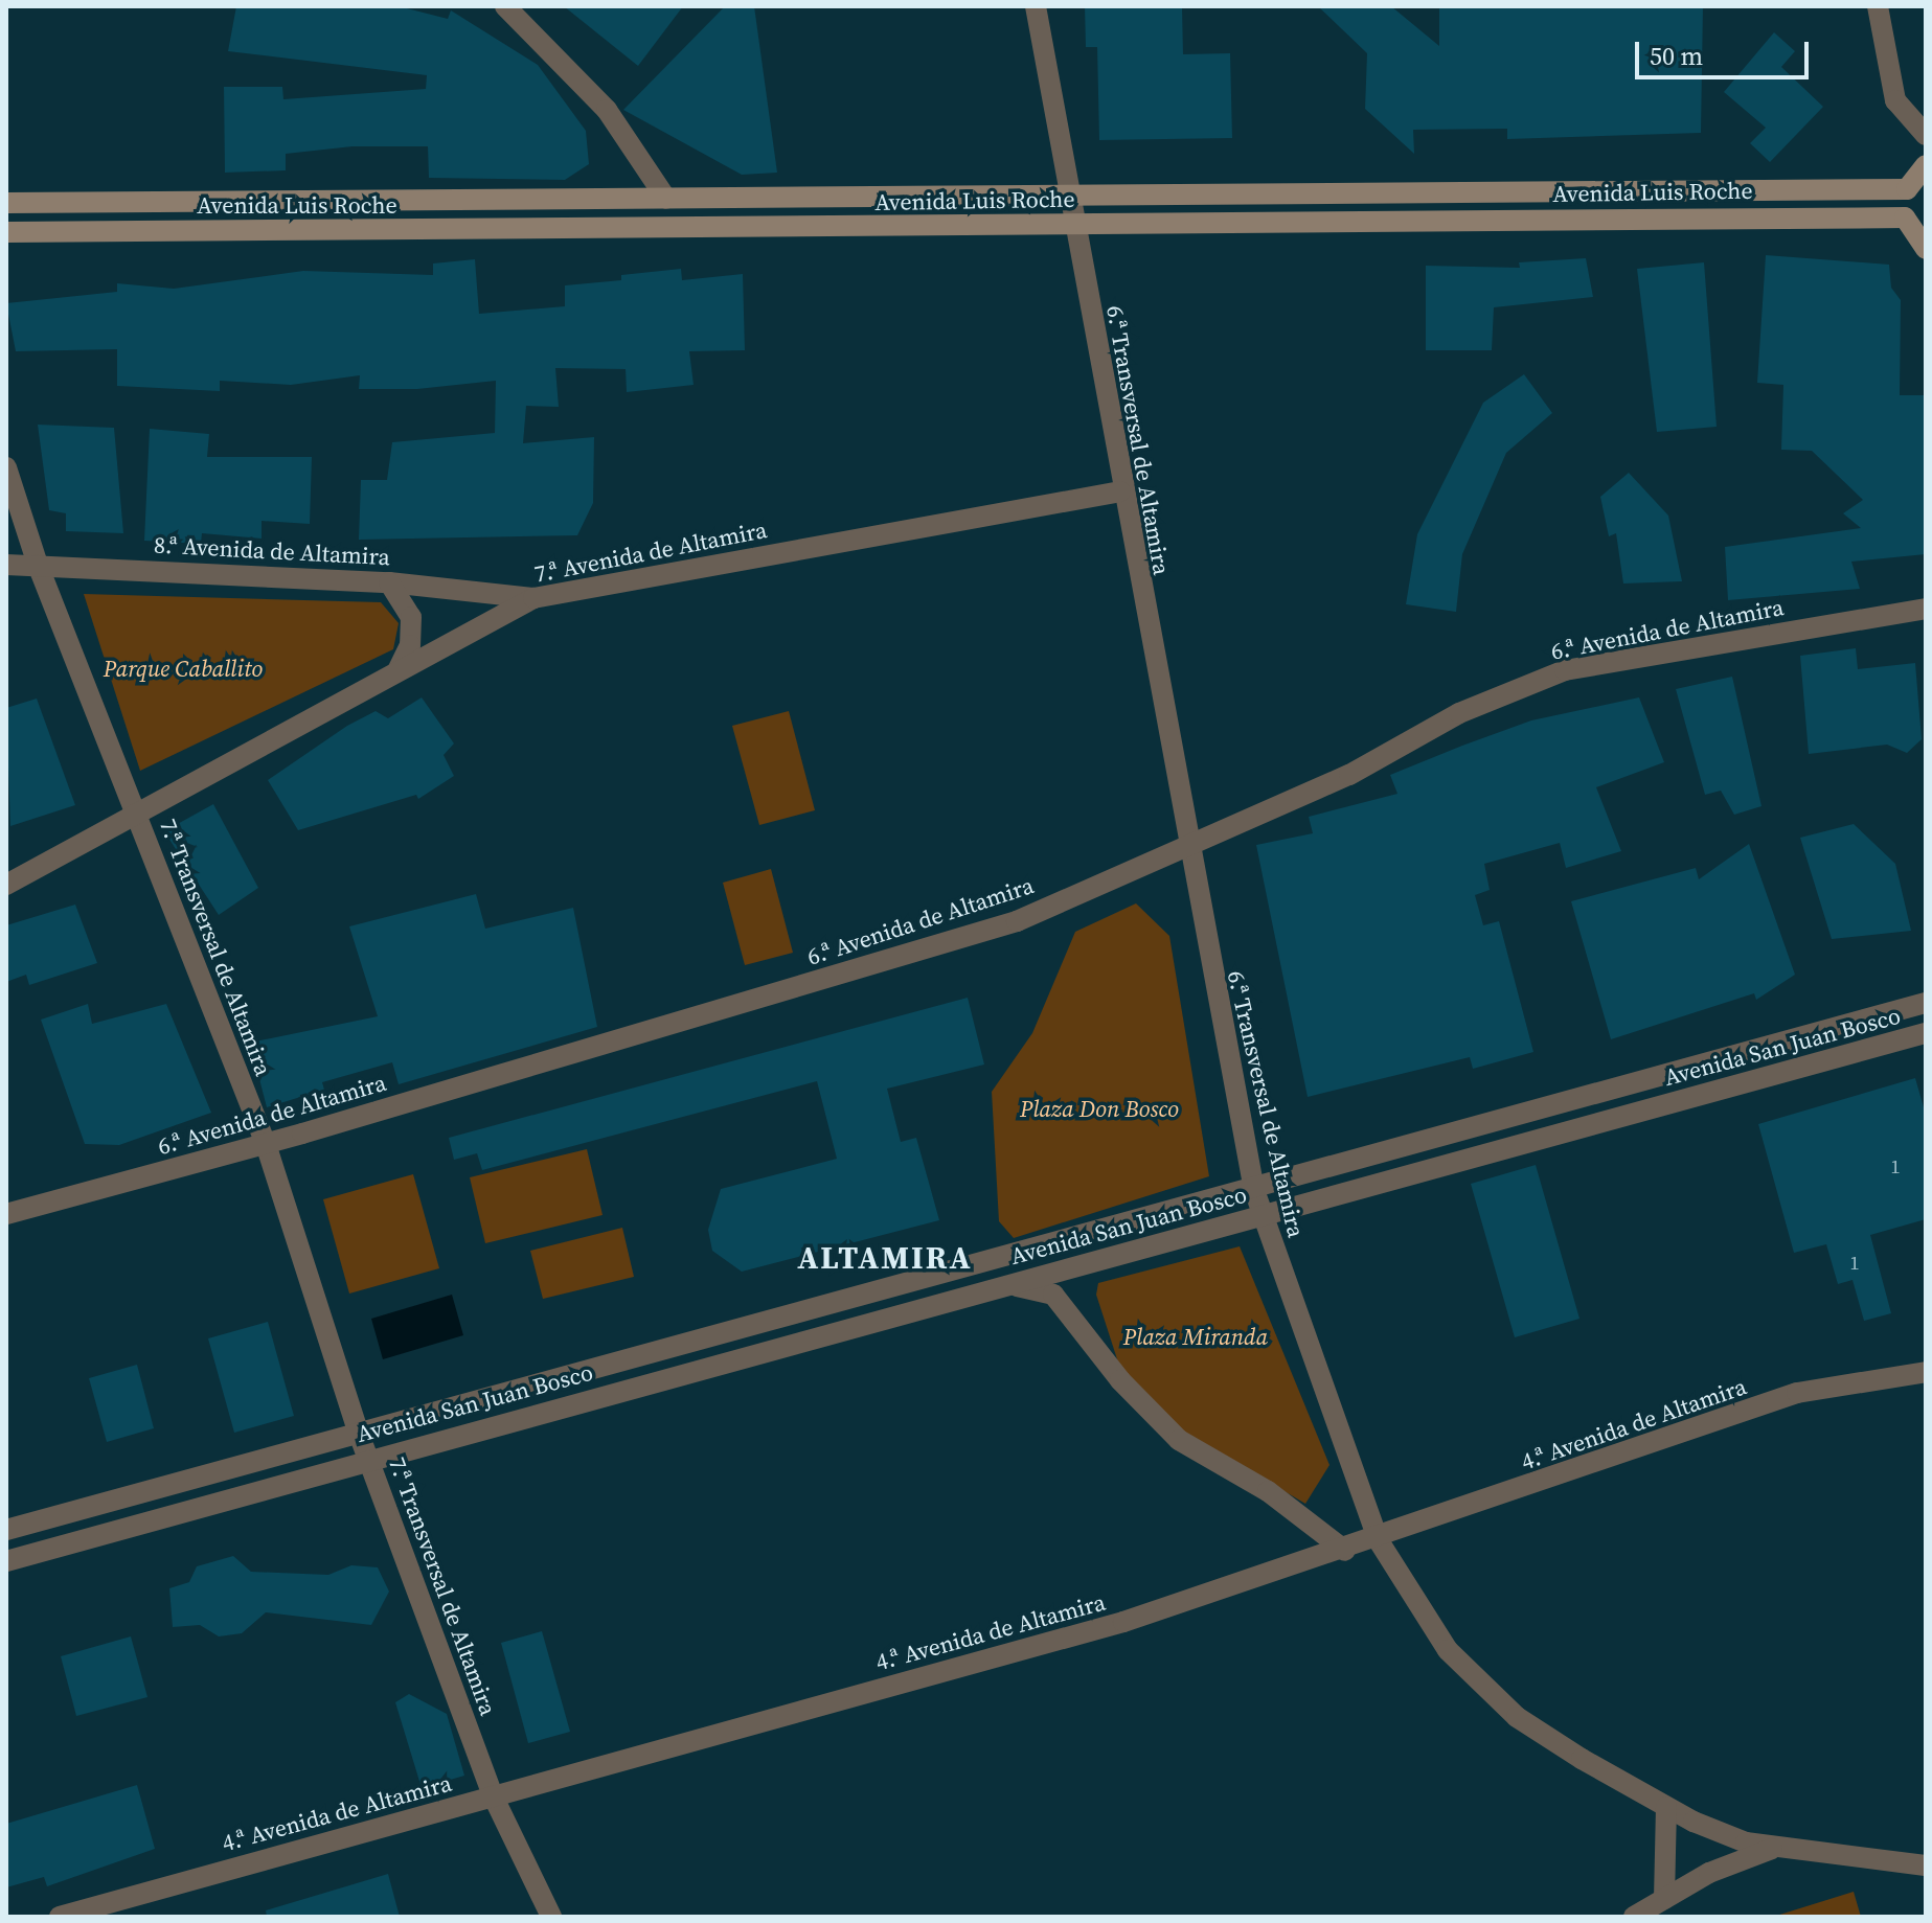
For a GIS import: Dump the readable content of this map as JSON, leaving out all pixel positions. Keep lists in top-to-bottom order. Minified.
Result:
{"streets":{"main road":["Avenida Luis Roche"],"street":["6.ª Transversal de Altamira","8.ª Avenida de Altamira","7.ª Avenida de Altamira","6.ª Avenida de Altamira","7.ª Transversal de Altamira","Avenida San Juan Bosco","4.ª Avenida de Altamira"]},"crossings":[["Avenida Luis Roche","6.ª Transversal de Altamira"],["6.ª Transversal de Altamira","7.ª Avenida de Altamira"],["6.ª Transversal de Altamira","6.ª Avenida de Altamira"],["6.ª Transversal de Altamira","Avenida San Juan Bosco"],["6.ª Transversal de Altamira","4.ª Avenida de Altamira"],["8.ª Avenida de Altamira","7.ª Avenida de Altamira"],["8.ª Avenida de Altamira","7.ª Transversal de Altamira"],["7.ª Avenida de Altamira","7.ª Transversal de Altamira"],["6.ª Avenida de Altamira","7.ª Transversal de Altamira"],["7.ª Transversal de Altamira","Avenida San Juan Bosco"],["7.ª Transversal de Altamira","4.ª Avenida de Altamira"]],"districts":["ALTAMIRA"],"parks":["Parque Caballito","Plaza Don Bosco","Plaza Miranda"],"house_numbers":["1","1"],"scale_bar":"50 m"}
